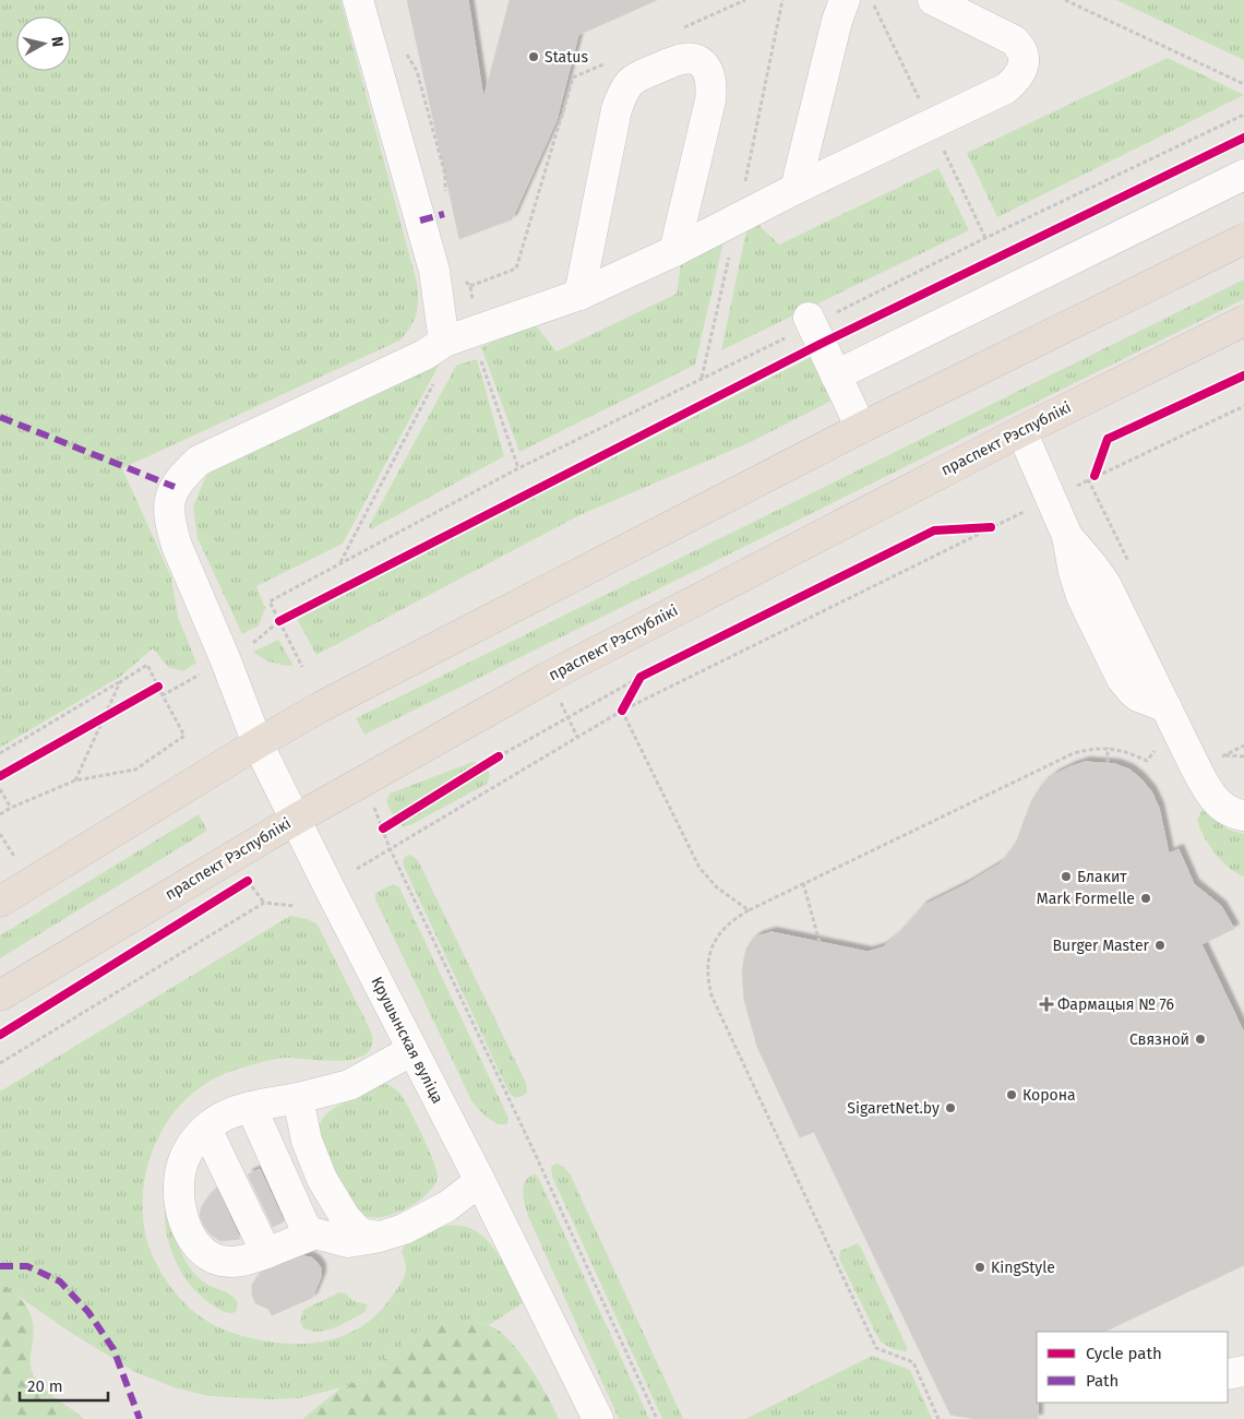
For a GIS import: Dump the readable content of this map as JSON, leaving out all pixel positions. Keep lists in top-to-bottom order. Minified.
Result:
{"streets":{"highway":["праспект Рэспублікі"],"street":["Крушынская вуліца"]},"crossings":[["праспект Рэспублікі","Крушынская вуліца"]],"places":{"other":["Status","Блакит","Mark Formelle","Burger Master","Связной","Корона","SigaretNet.by","KingStyle"],"health":["Фармацыя № 76"]},"legend":["Cycle path","Path"],"scale_bar":"20 m","north":"right"}
